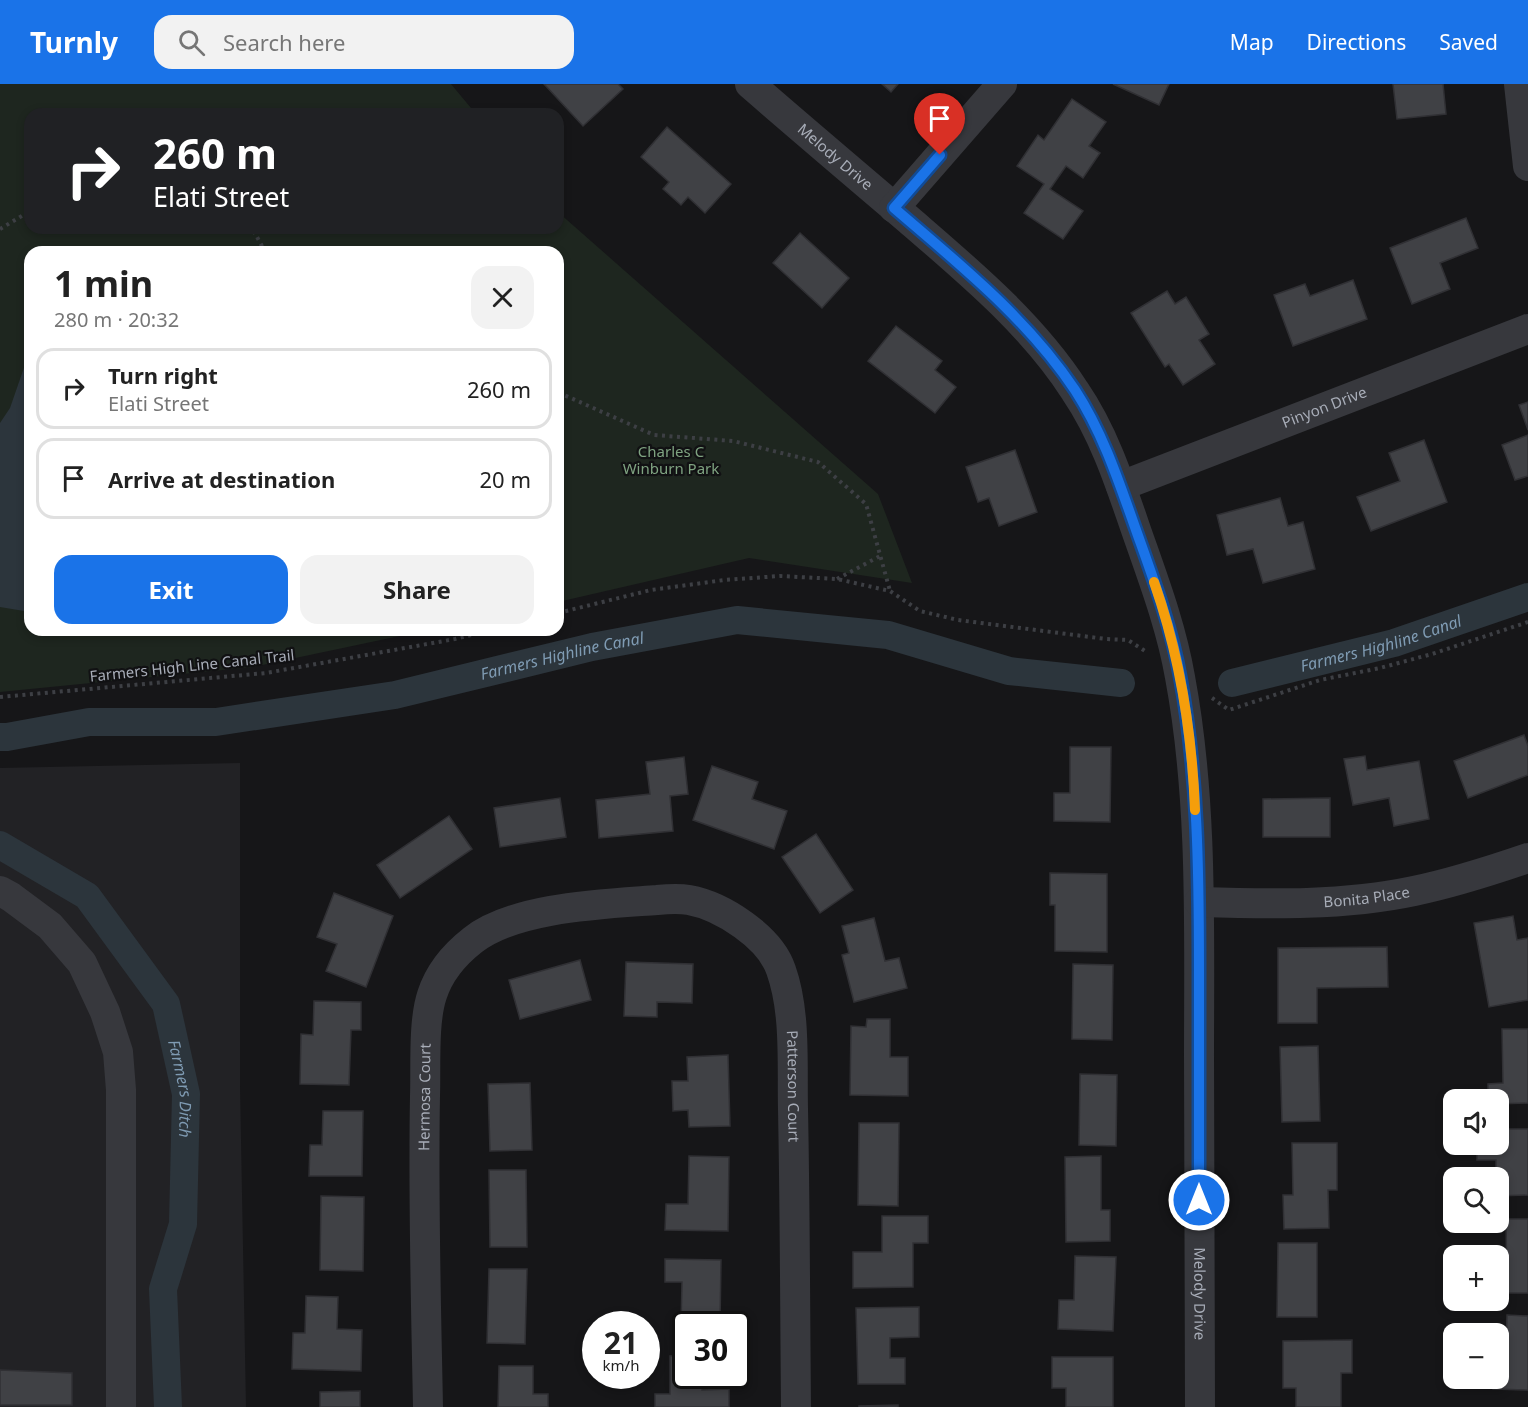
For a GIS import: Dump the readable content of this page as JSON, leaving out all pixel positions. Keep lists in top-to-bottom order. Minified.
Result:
{"streets":{"street":["Melody Drive","Pinyon Drive","Bonita Place","Patterson Court","Hermosa Court"],"path":["Farmers High Line Canal Trail"]},"crossings":[["Melody Drive","Pinyon Drive"],["Melody Drive","Bonita Place"],["Patterson Court","Hermosa Court"]],"water":["Farmers Highline Canal","Farmers Ditch"],"parks":["Charles C Winburn Park"],"page":{"header":"Turnly","search":"Search here","nav":["Map","Directions","Saved"],"turn":["260 m","Elati Street"],"heading":["1 min","280 m · 20:32"],"list":[{"name":"Turn right","note":"Elati Street","value":"260 m"},{"name":"Arrive at destination","value":"20 m"}],"buttons":["Exit","Share"],"map_buttons":["+","−"],"speed":"21 km/h","limit":"30"}}
